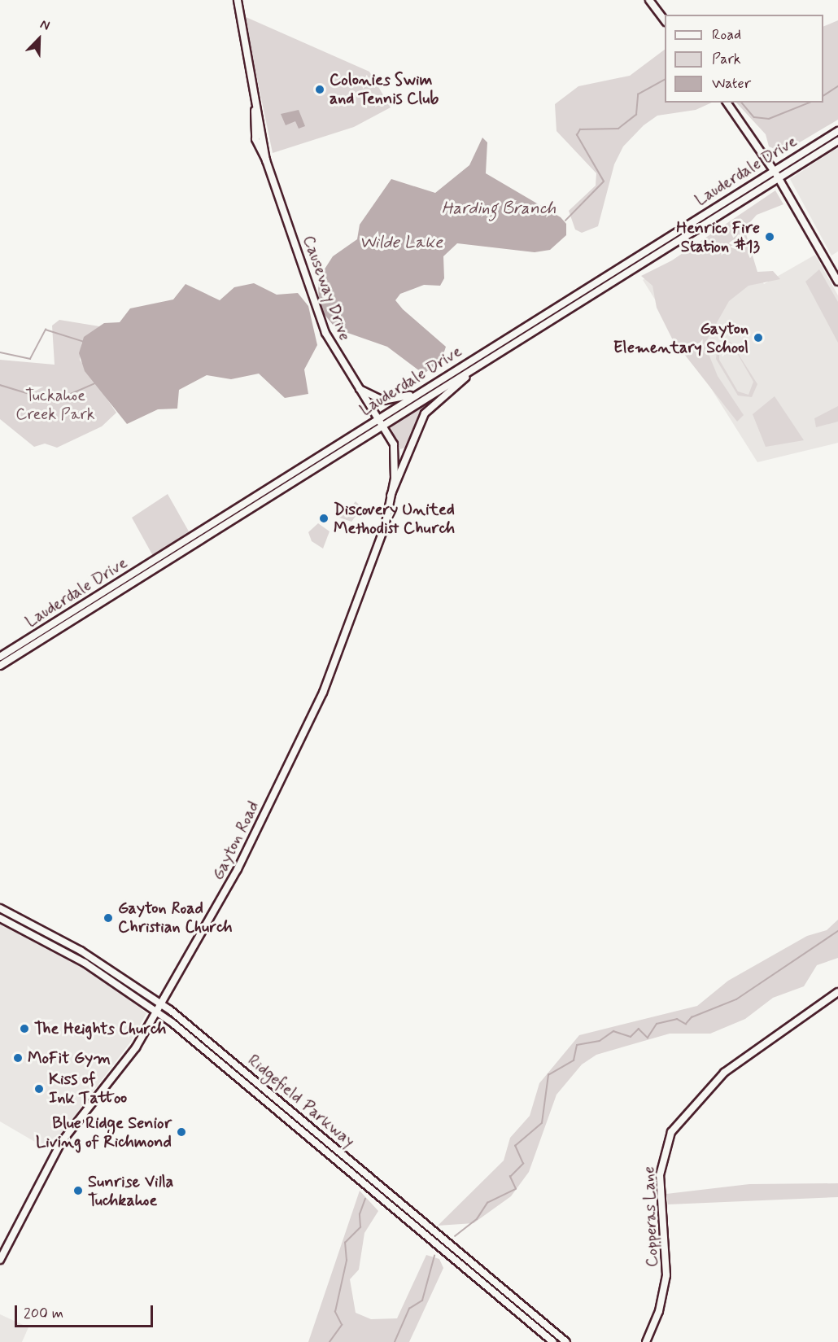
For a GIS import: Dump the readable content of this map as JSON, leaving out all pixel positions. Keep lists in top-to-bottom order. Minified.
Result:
{"streets":{"main road":["Lauderdale Drive","Ridgefield Parkway"],"street":["Causeway Drive","Gayton Road","Copperas Lane"]},"crossings":[["Lauderdale Drive","Causeway Drive"],["Lauderdale Drive","Gayton Road"],["Causeway Drive","Gayton Road"],["Gayton Road","Ridgefield Parkway"]],"water":["Harding Branch","Wilde Lake"],"parks":["Tuckahoe Creek Park"],"places":["Colonies Swim and Tennis Club","Henrico Fire Station #13","Gayton Elementary School","Discovery United Methodist Church","Gayton Road Christian Church","The Heights Church","MoFit Gym","Kiss of Ink Tattoo","Blue Ridge Senior Living of Richmond","Sunrise Villa Tuchkahoe"],"legend":["Road","Park","Water"],"scale_bar":"200 m","north":"top right"}
